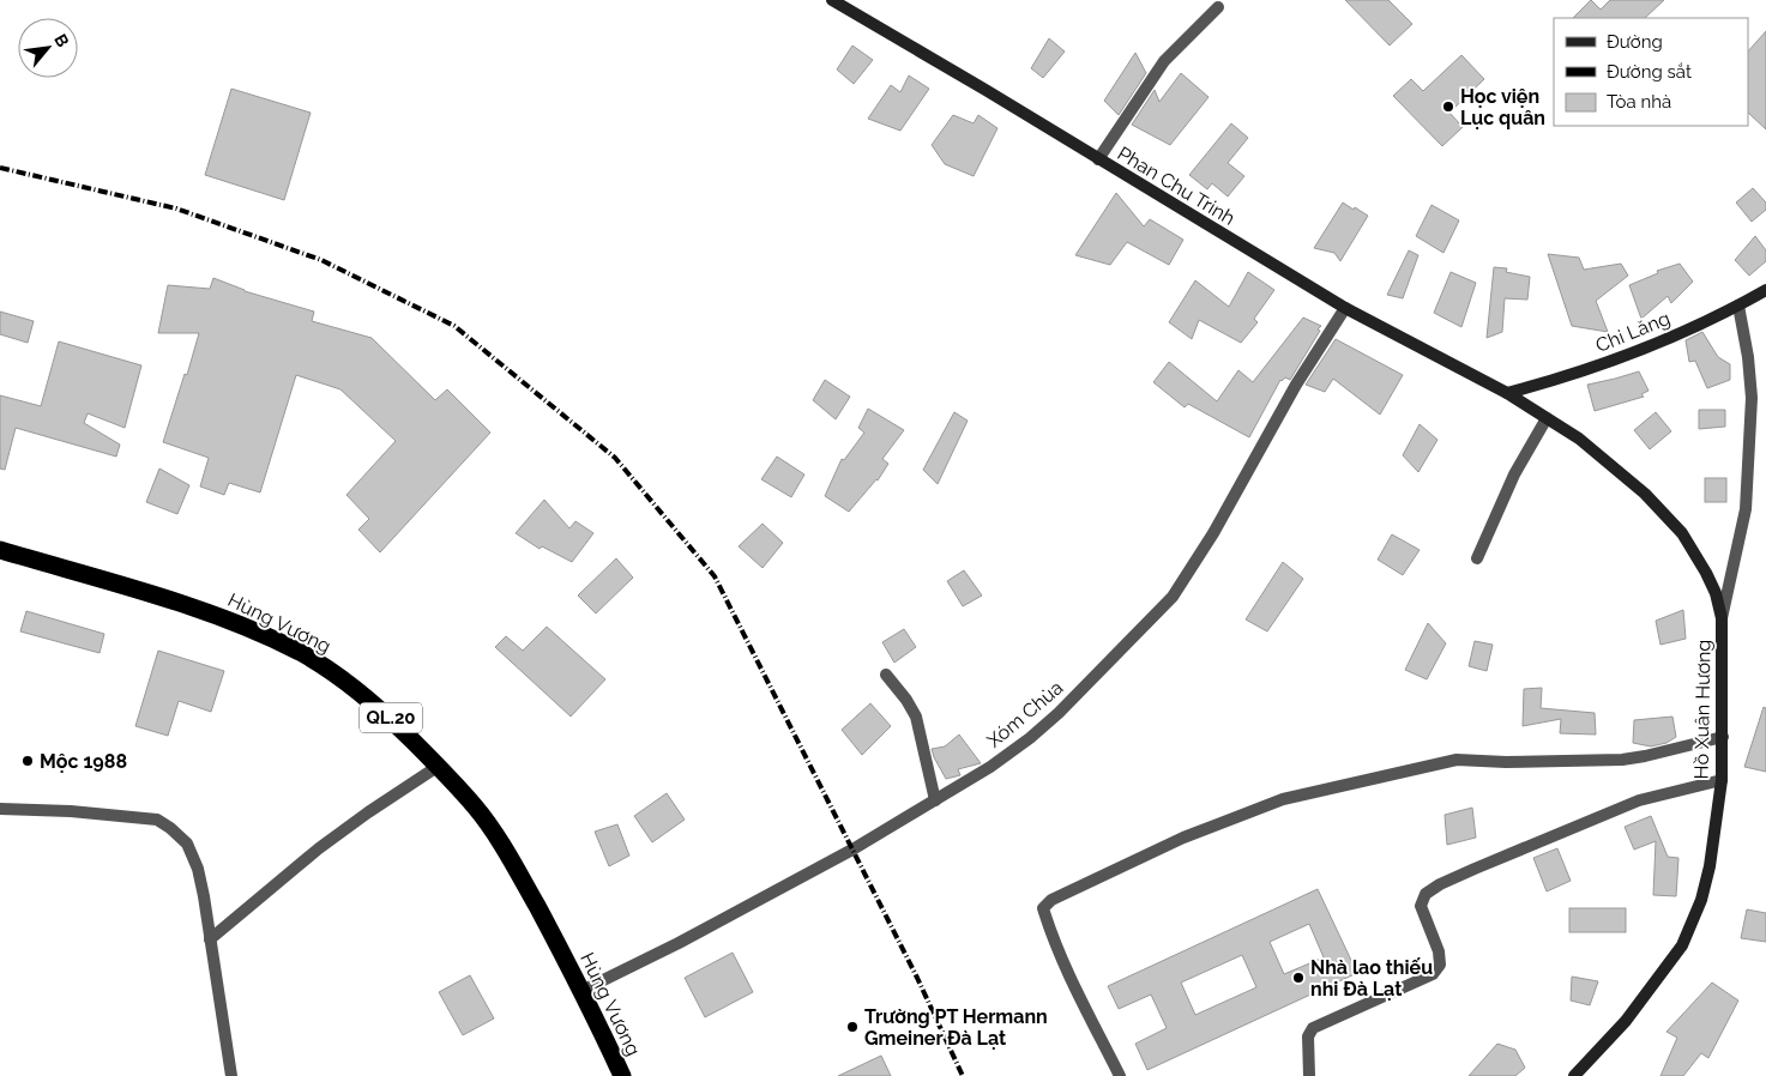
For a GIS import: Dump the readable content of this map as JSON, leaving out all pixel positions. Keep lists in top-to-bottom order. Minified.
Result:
{"streets":{"highway":["Hùng Vương","QL.20"],"main road":["Phan Chu Trinh","Chi Lăng","Hồ Xuân Hương"],"street":["Xóm Chùa"]},"crossings":[["Phan Chu Trinh","Chi Lăng"],["Phan Chu Trinh","Hồ Xuân Hương"],["Phan Chu Trinh","Xóm Chùa"],["Chi Lăng","Hồ Xuân Hương"],["Hùng Vương","Xóm Chùa"]],"places":["Học viện Lục quân","Mộc 1988","Nhà lao thiếu nhi Đà Lạt","Trường PT Hermann Gmeiner Đà Lạt"],"legend":["Đường","Đường sắt","Tòa nhà"],"north":"top right"}
